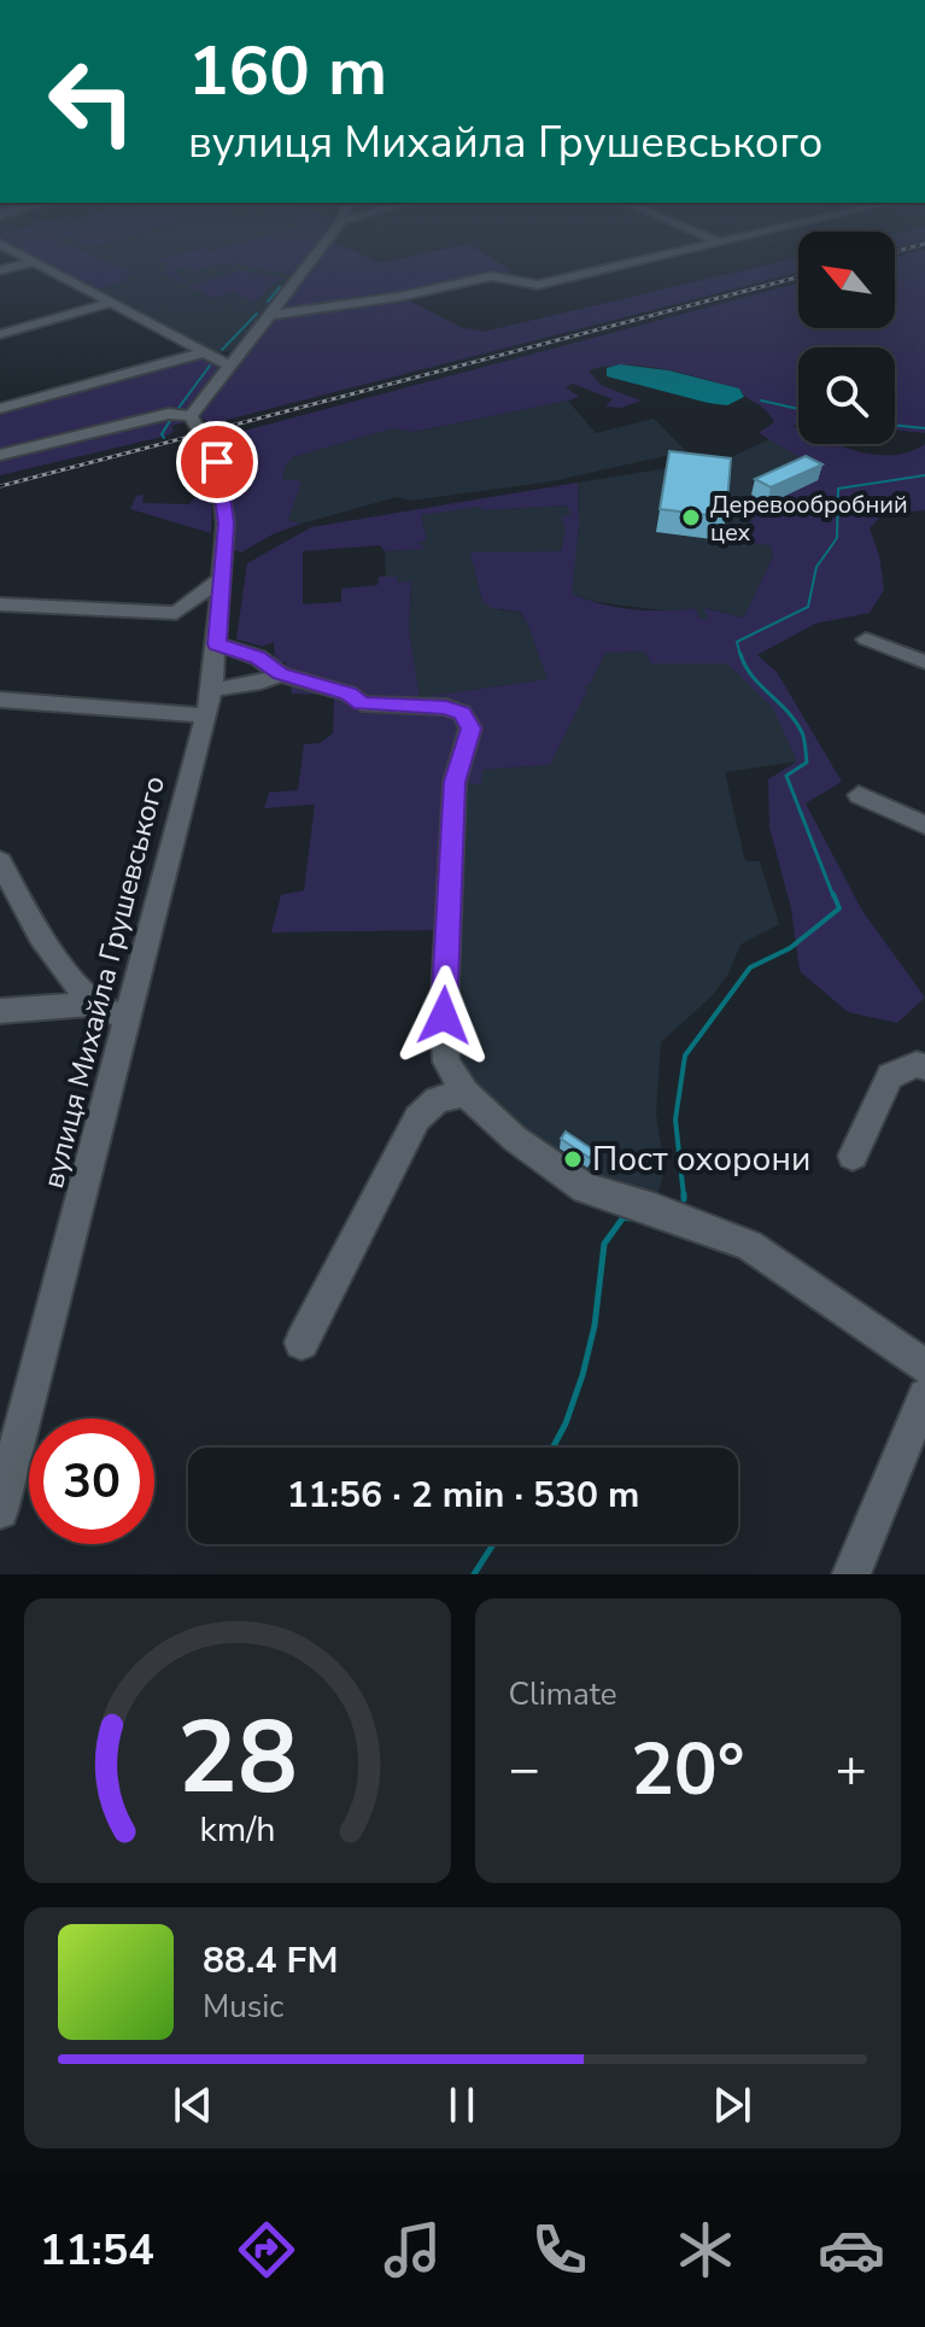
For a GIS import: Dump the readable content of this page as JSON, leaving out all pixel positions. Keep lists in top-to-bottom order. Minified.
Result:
{"streets":{"street":["вулиця Михайла Грушевського"]},"places":["Деревообробний цех","Пост охорони"],"north":"top left","page":{"turn":["160 m","вулиця Михайла Грушевського"],"limit":"30","trip":"11:56 · 2 min · 530 m","tile":"Climate","heat":["−","20°","+"],"song":["88.4 FM","Music"],"tabs":"11:54","gauge":["28","km/h"]}}
